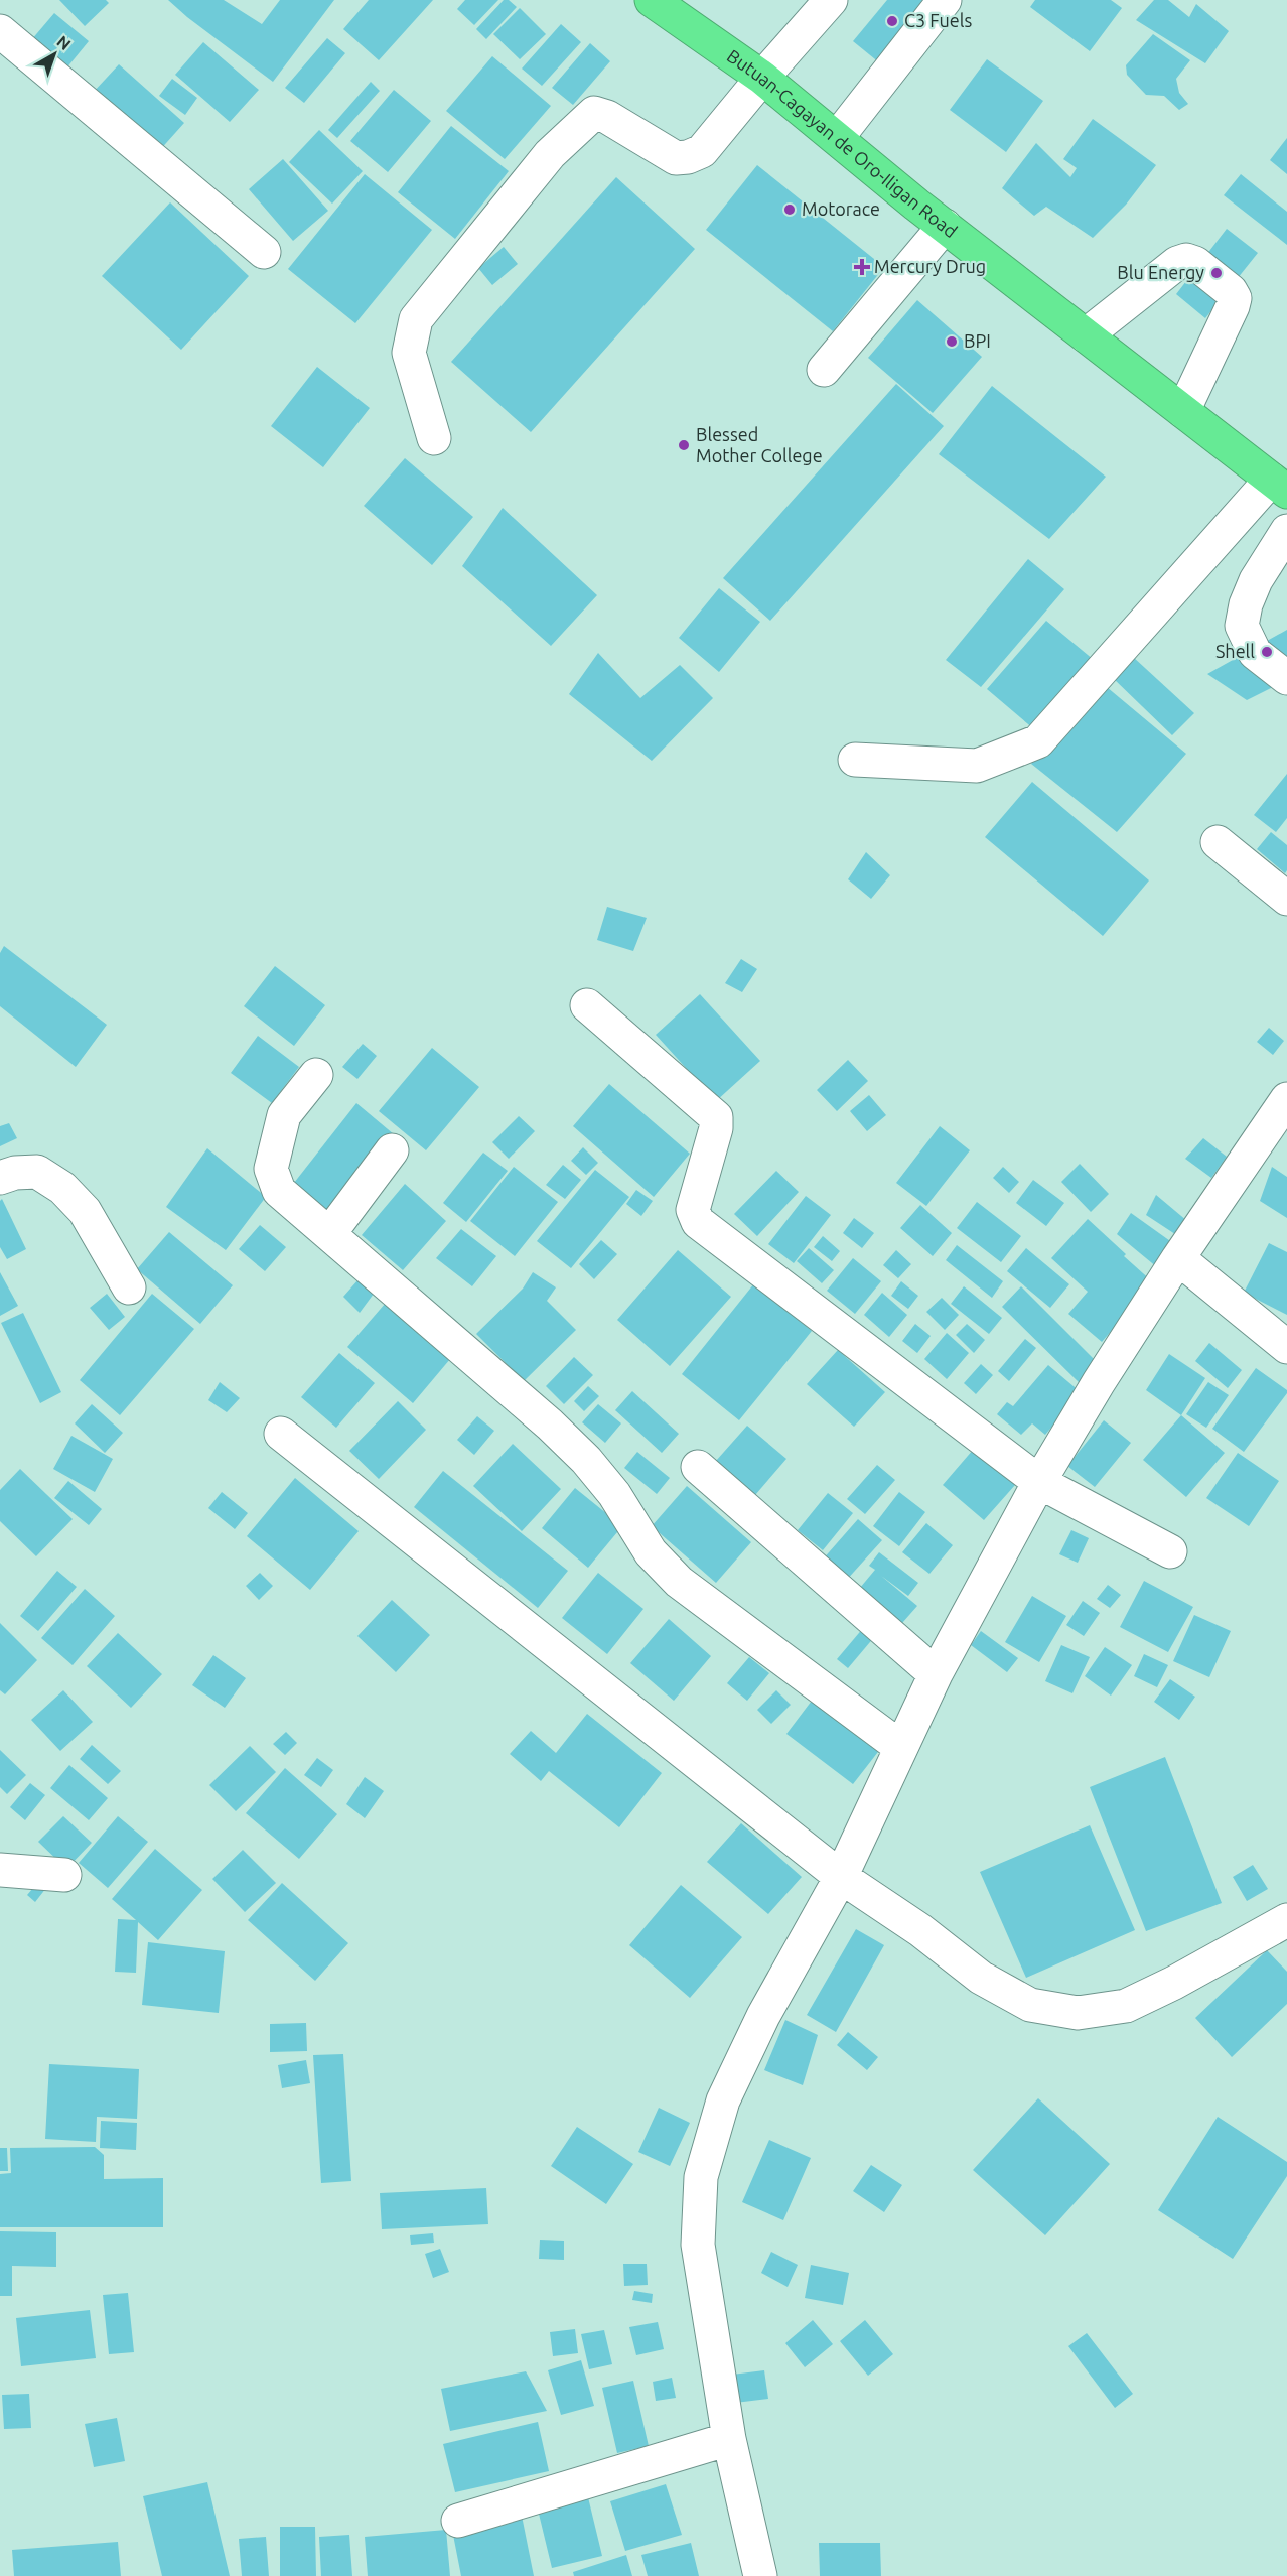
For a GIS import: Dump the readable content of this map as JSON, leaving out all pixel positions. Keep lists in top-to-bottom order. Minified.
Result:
{"streets":{"highway":["Butuan-Cagayan de Oro-Iligan Road"]},"places":{"other":["C3 Fuels","Motorace","Blu Energy","BPI","Blessed Mother College","Shell"],"health":["Mercury Drug"]},"north":"top right"}
